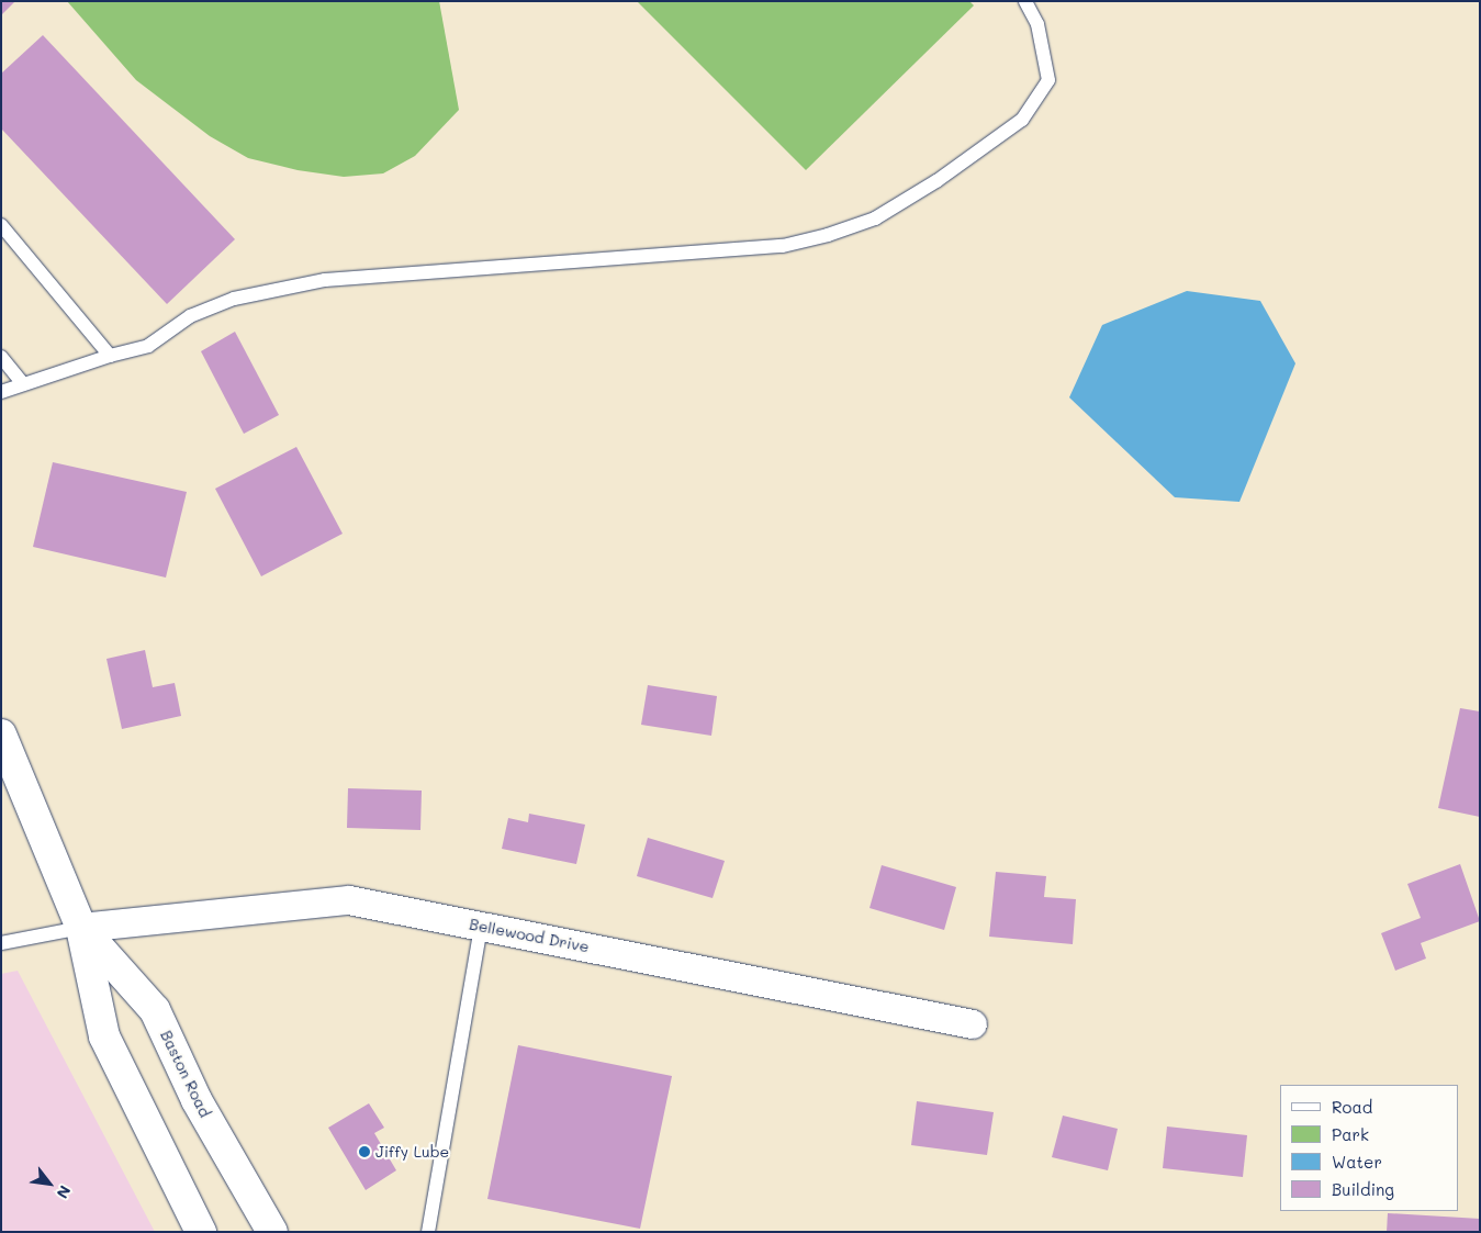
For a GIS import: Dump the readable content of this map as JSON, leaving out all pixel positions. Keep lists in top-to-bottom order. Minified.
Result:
{"streets":{"main road":["Baston Road"],"street":["Bellewood Drive"]},"crossings":[["Bellewood Drive","Baston Road"]],"places":["Jiffy Lube"],"legend":["Road","Park","Water","Building"],"north":"bottom right"}
